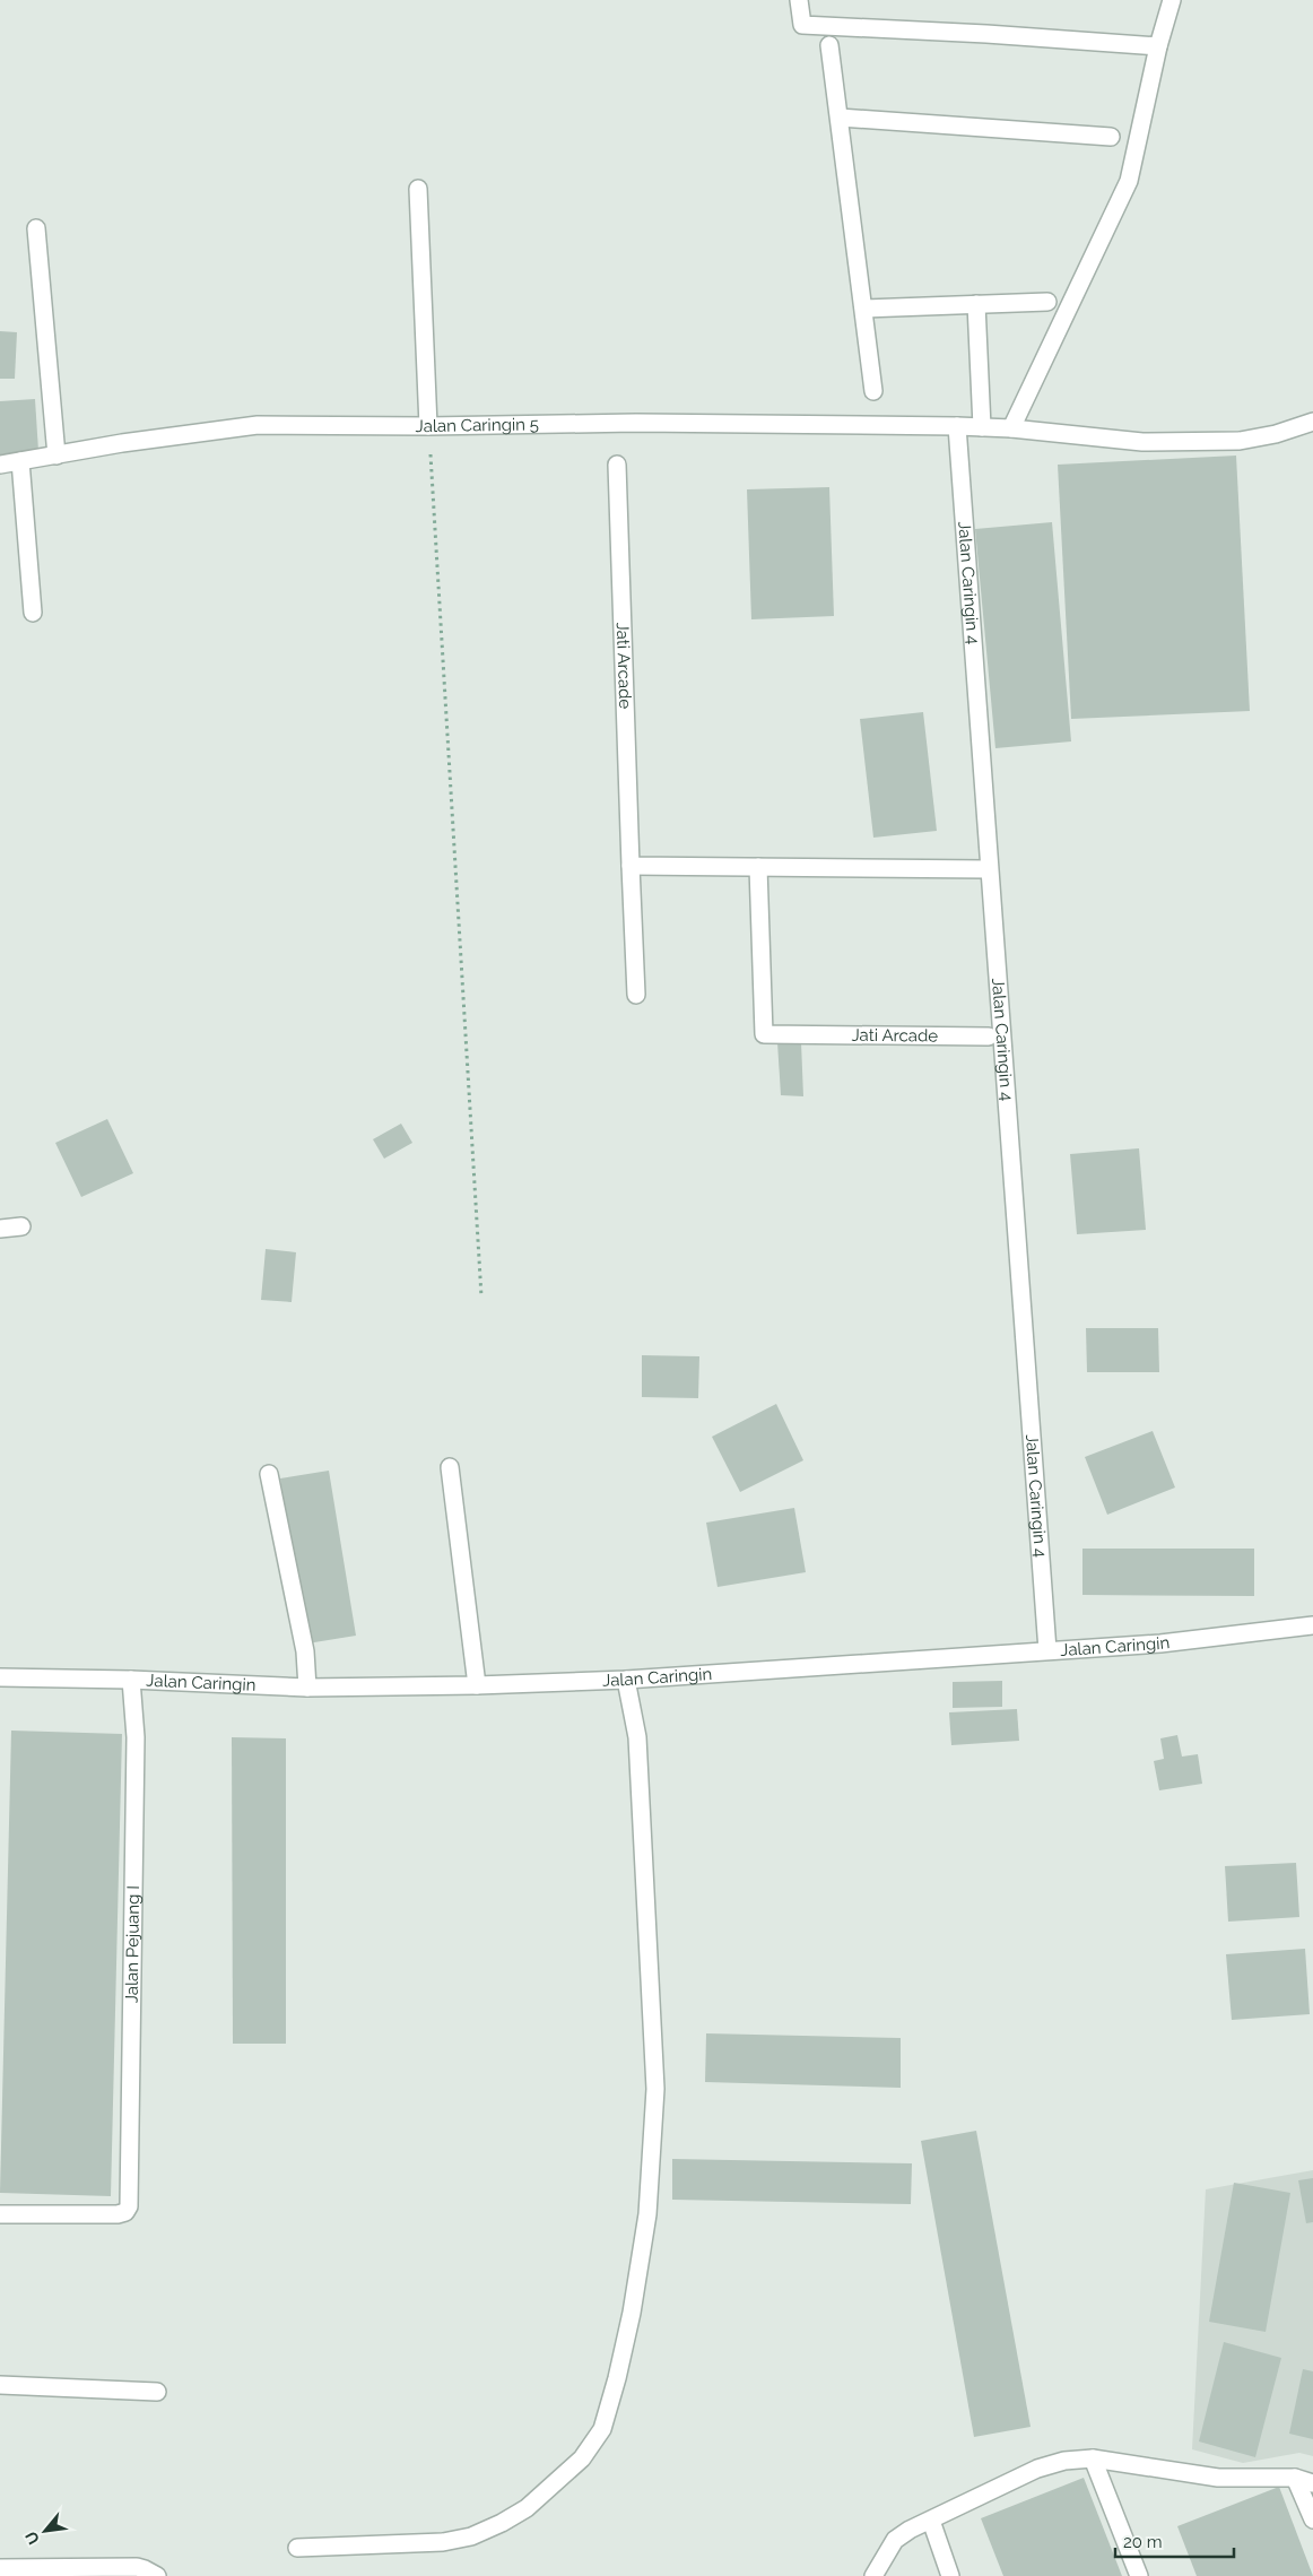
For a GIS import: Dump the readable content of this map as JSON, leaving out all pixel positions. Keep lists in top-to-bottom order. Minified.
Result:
{"streets":{"street":["Jalan Caringin 5","Jalan Caringin 4","Jati Arcade","Jalan Caringin","Jalan Pejuang I"]},"crossings":[["Jalan Caringin 5","Jalan Caringin 4"],["Jalan Caringin 4","Jalan Caringin"],["Jalan Caringin","Jalan Pejuang I"]],"scale_bar":"20 m","north":"bottom left"}
